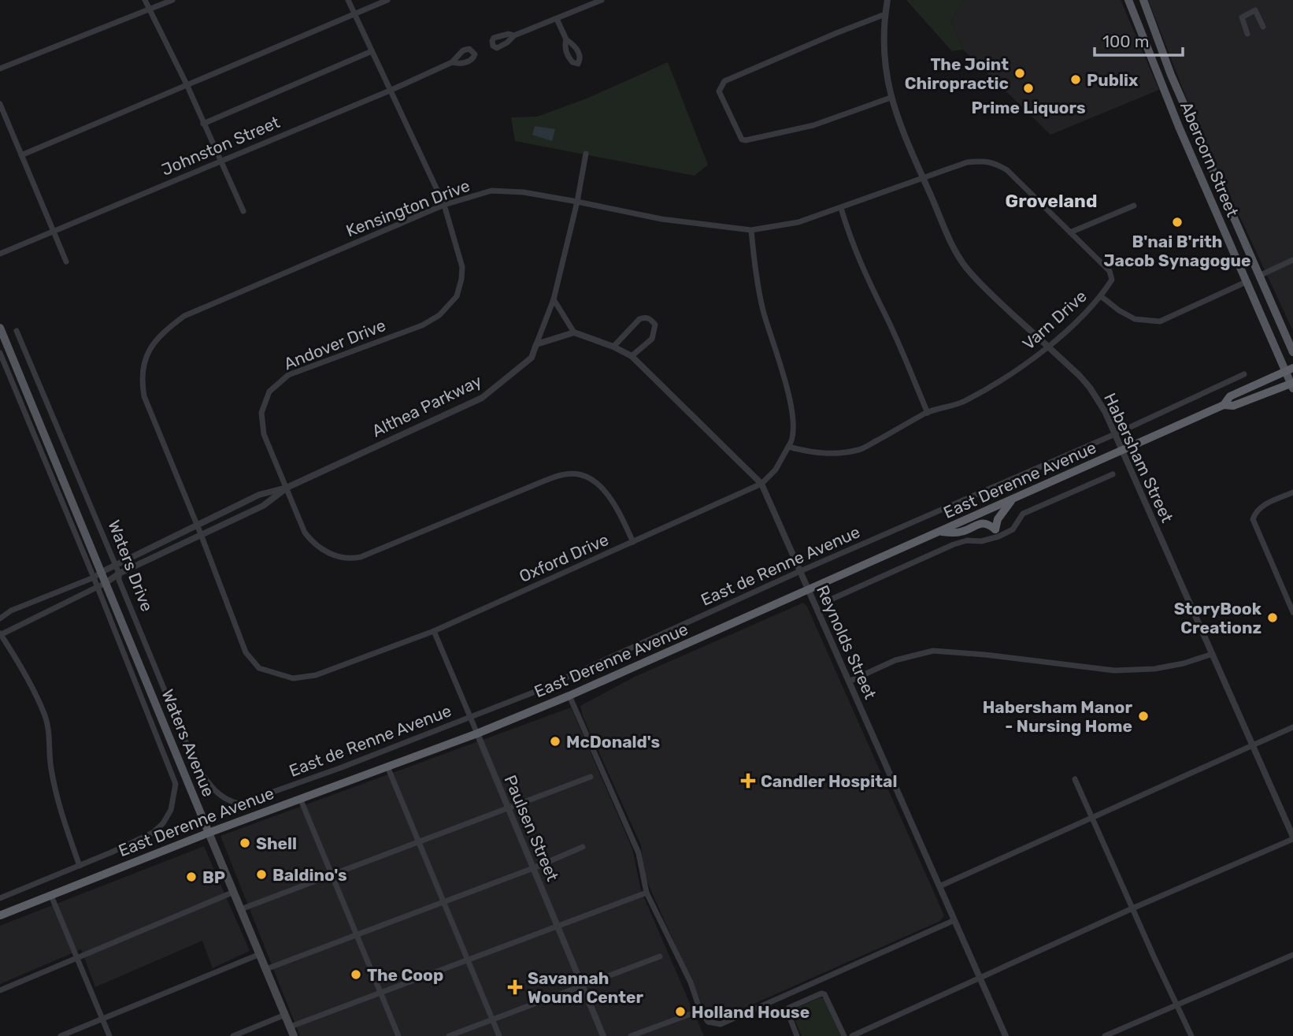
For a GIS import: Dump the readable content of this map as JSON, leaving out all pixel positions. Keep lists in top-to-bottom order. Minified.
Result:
{"streets":{"highway":["East Derenne Avenue"],"main road":["Abercorn Street","Waters Drive","Waters Avenue"],"street":["Johnston Street","Kensington Drive","Varn Drive","Andover Drive","Althea Parkway","Habersham Street","Oxford Drive","East de Renne Avenue","Reynolds Street","Paulsen Street"]},"crossings":[["Johnston Street","Andover Drive"],["Abercorn Street","East Derenne Avenue"],["Kensington Drive","Varn Drive"],["Kensington Drive","Andover Drive"],["Kensington Drive","Althea Parkway"],["Kensington Drive","Habersham Street"],["Kensington Drive","Oxford Drive"],["Varn Drive","Habersham Street"],["Varn Drive","Oxford Drive"],["Andover Drive","Althea Parkway"],["Andover Drive","Oxford Drive"],["Althea Parkway","Oxford Drive"],["Althea Parkway","Waters Drive"],["Althea Parkway","Waters Avenue"],["Habersham Street","East Derenne Avenue"],["Habersham Street","East de Renne Avenue"],["East Derenne Avenue","Reynolds Street"],["East Derenne Avenue","Waters Avenue"],["East Derenne Avenue","Paulsen Street"],["Oxford Drive","Reynolds Street"],["Oxford Drive","Paulsen Street"],["Waters Drive","East de Renne Avenue"],["Waters Drive","Waters Avenue"],["East de Renne Avenue","Reynolds Street"],["East de Renne Avenue","Paulsen Street"]],"districts":["Groveland"],"places":{"other":["The Joint Chiropractic","Publix","Prime Liquors","B'nai B'rith Jacob Synagogue","StoryBook Creationz","Habersham Manor - Nursing Home","McDonald's","Shell","Baldino's","BP","The Coop","Holland House"],"health":["Candler Hospital","Savannah Wound Center"]},"scale_bar":"100 m"}
